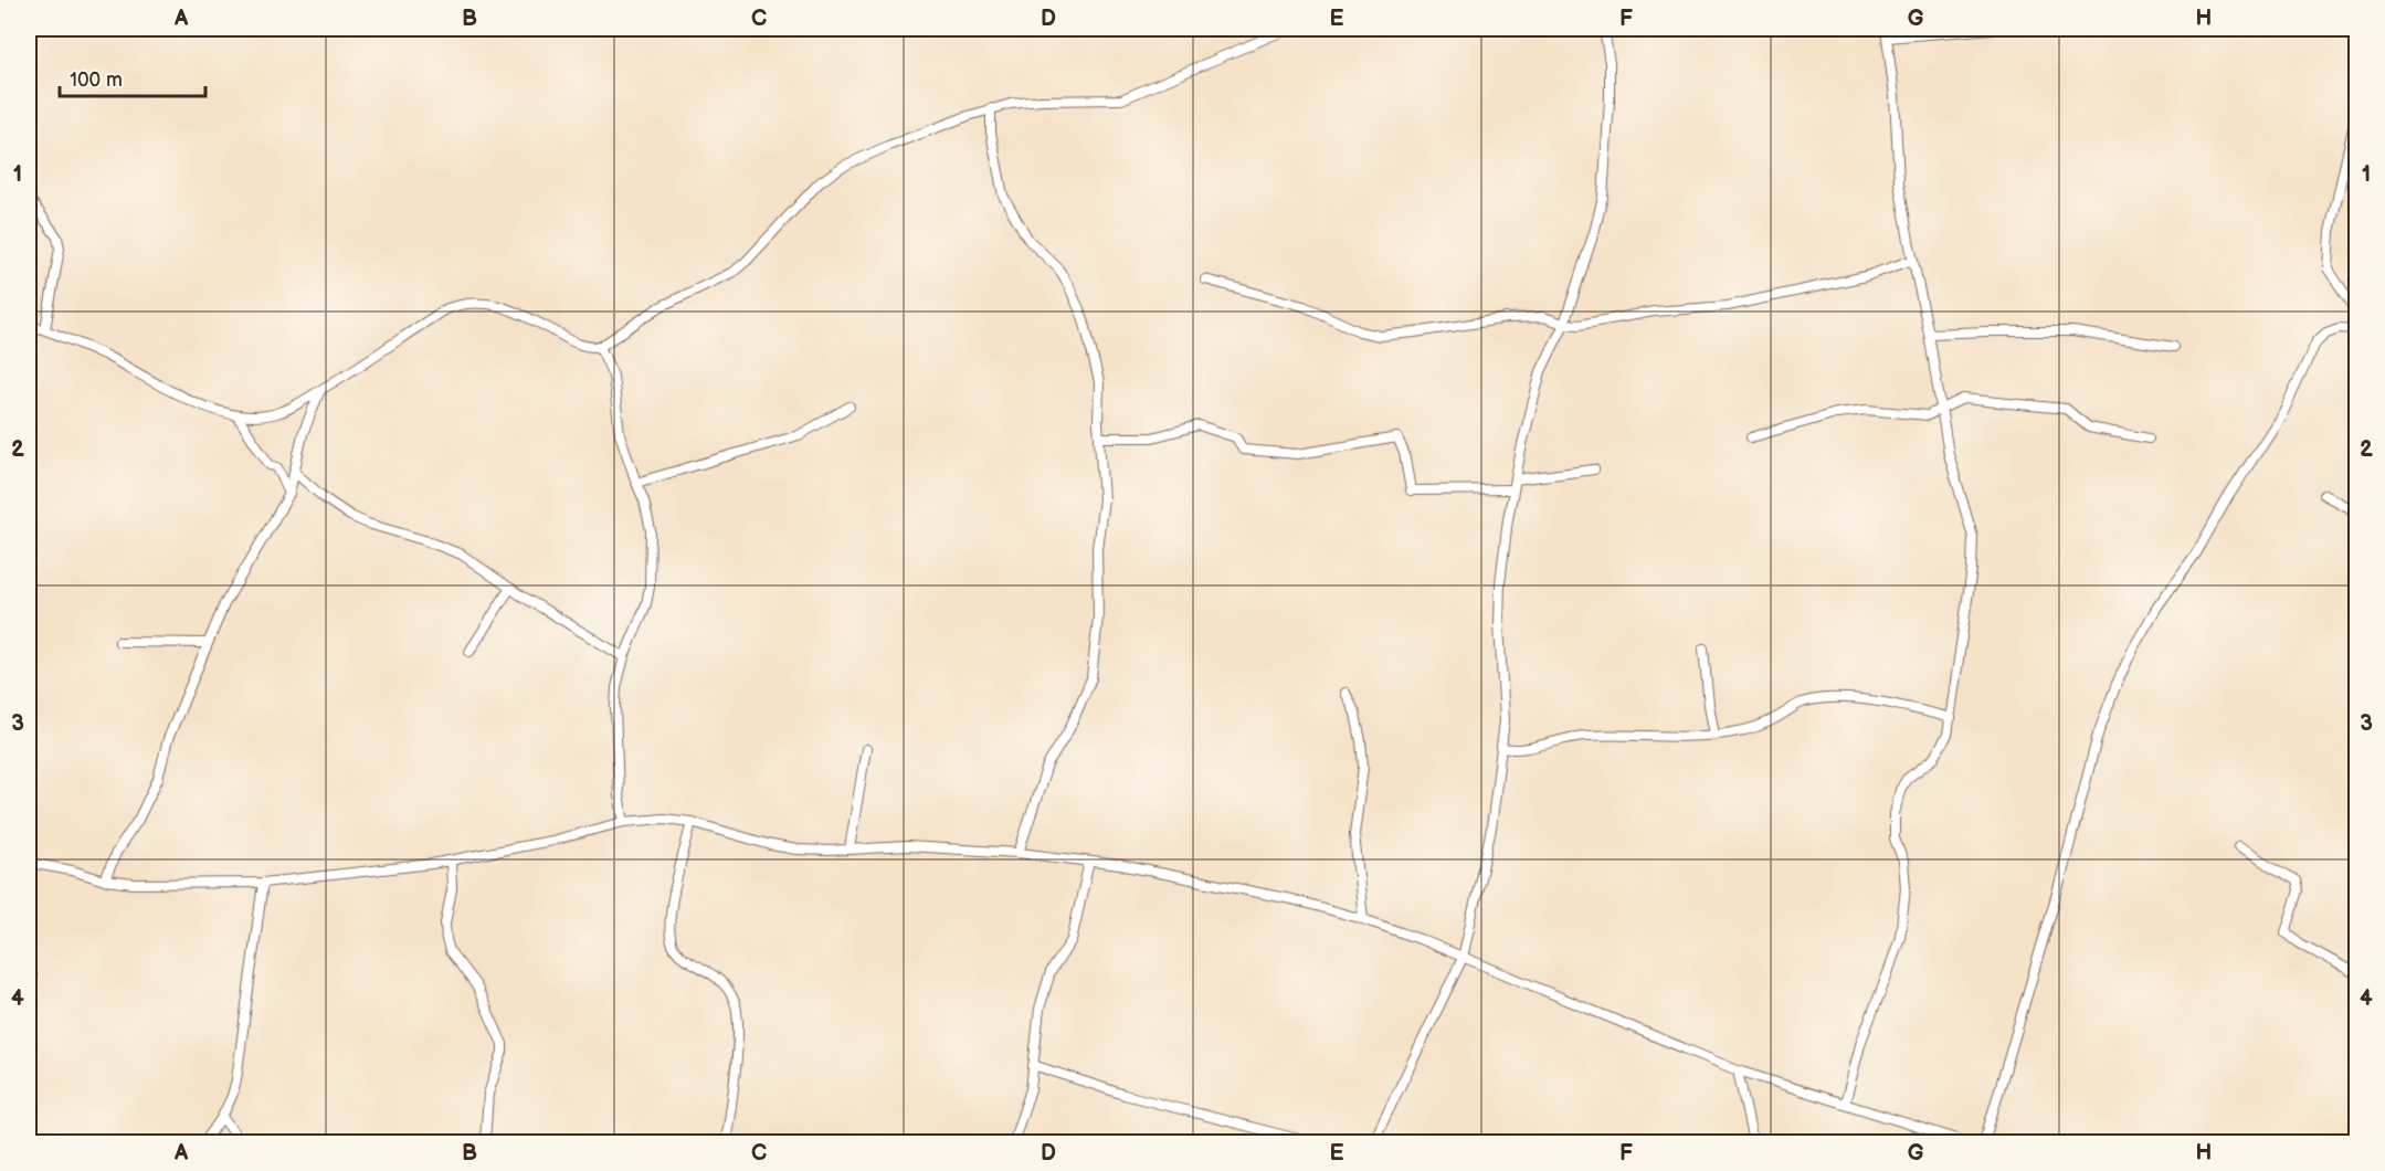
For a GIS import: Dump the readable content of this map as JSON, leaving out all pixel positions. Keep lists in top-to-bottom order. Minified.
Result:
{"scale_bar":"100 m","grid":{"columns":["A","B","C","D","E","F","G","H"],"rows":["1","2","3","4"]}}
